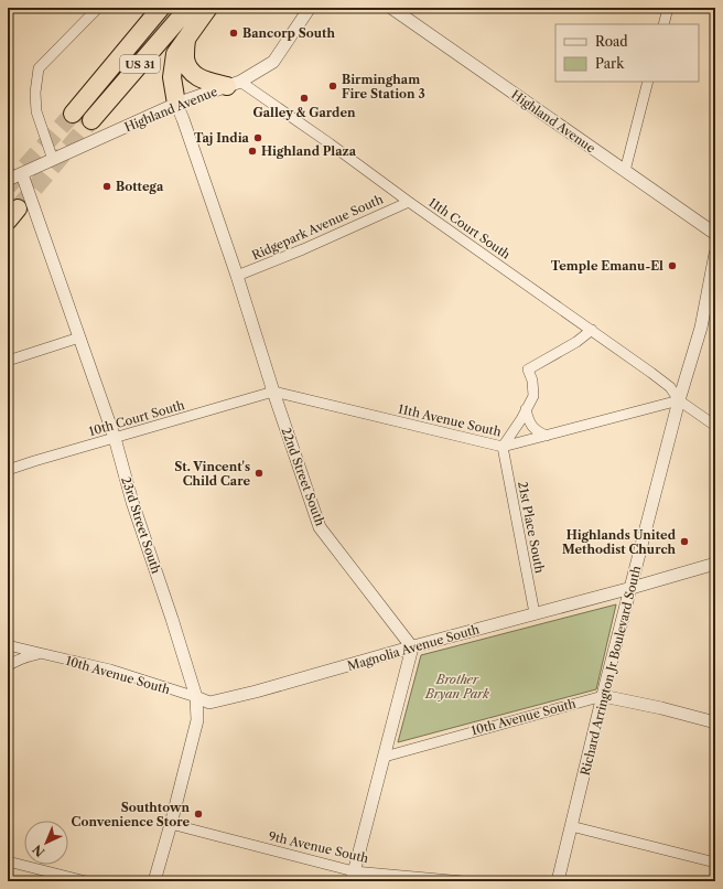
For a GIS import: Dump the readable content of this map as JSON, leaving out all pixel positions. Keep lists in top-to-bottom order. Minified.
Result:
{"streets":{"highway":["US 31"],"street":["Highland Avenue","Ridgepark Avenue South","11th Court South","10th Court South","11th Avenue South","22nd Street South","23rd Street South","21st Place South","Magnolia Avenue South","Richard Arrington Jr Boulevard South","10th Avenue South","9th Avenue South"]},"crossings":[["Highland Avenue","11th Court South"],["Highland Avenue","22nd Street South"],["Highland Avenue","23rd Street South"],["Ridgepark Avenue South","11th Court South"],["Ridgepark Avenue South","22nd Street South"],["11th Court South","11th Avenue South"],["11th Court South","Richard Arrington Jr Boulevard South"],["10th Court South","11th Avenue South"],["10th Court South","22nd Street South"],["10th Court South","23rd Street South"],["11th Avenue South","22nd Street South"],["11th Avenue South","21st Place South"],["11th Avenue South","Richard Arrington Jr Boulevard South"],["22nd Street South","Magnolia Avenue South"],["23rd Street South","Magnolia Avenue South"],["23rd Street South","10th Avenue South"],["23rd Street South","9th Avenue South"],["21st Place South","Magnolia Avenue South"],["Magnolia Avenue South","Richard Arrington Jr Boulevard South"],["Magnolia Avenue South","10th Avenue South"],["Richard Arrington Jr Boulevard South","10th Avenue South"]],"parks":["Brother Bryan Park"],"places":["Bancorp South","Birmingham Fire Station 3","Galley & Garden","Taj India","Highland Plaza","Bottega","Temple Emanu-El","St. Vincent's Child Care","Highlands United Methodist Church","Southtown Convenience Store"],"legend":["Road","Park"],"north":"bottom left"}
